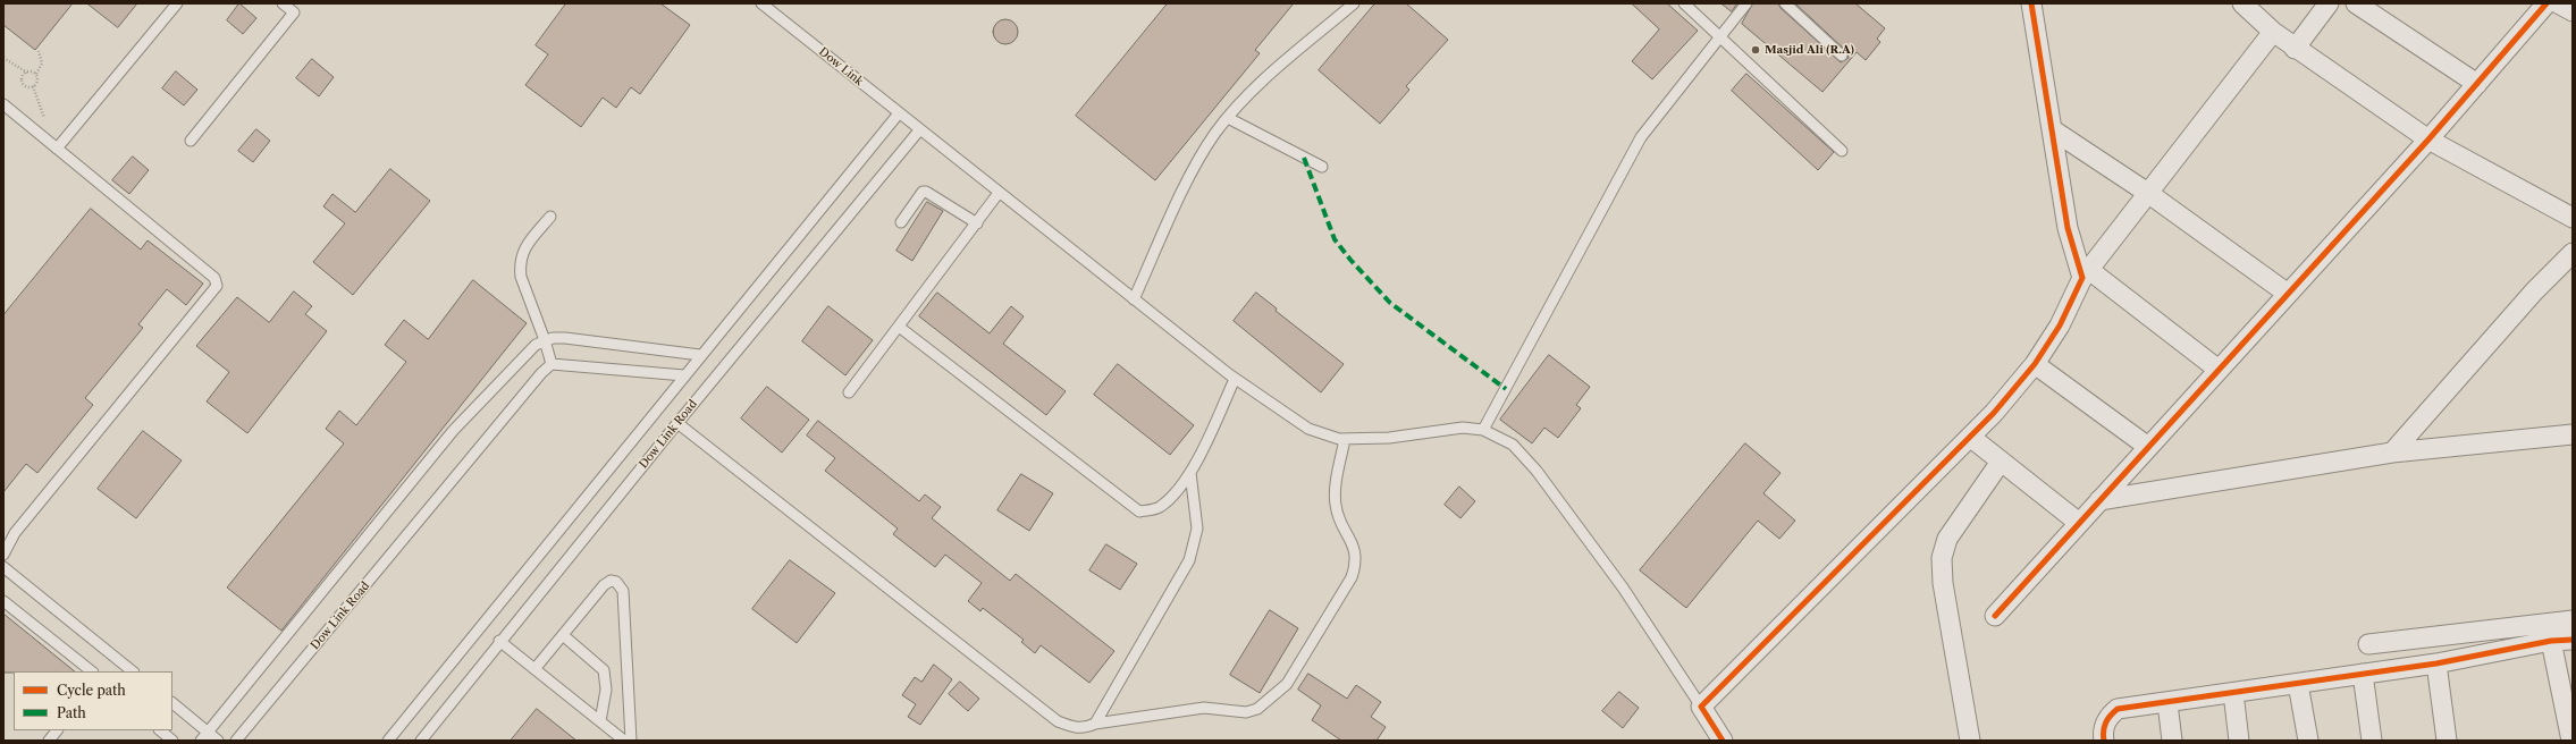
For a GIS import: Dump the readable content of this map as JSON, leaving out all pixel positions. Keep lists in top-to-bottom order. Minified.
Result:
{"streets":{"lane":["Dow Link","Dow Link Road"]},"crossings":[["Dow Link","Dow Link Road"]],"places":["Masjid Ali (R.A)"],"legend":["Cycle path","Path"]}
